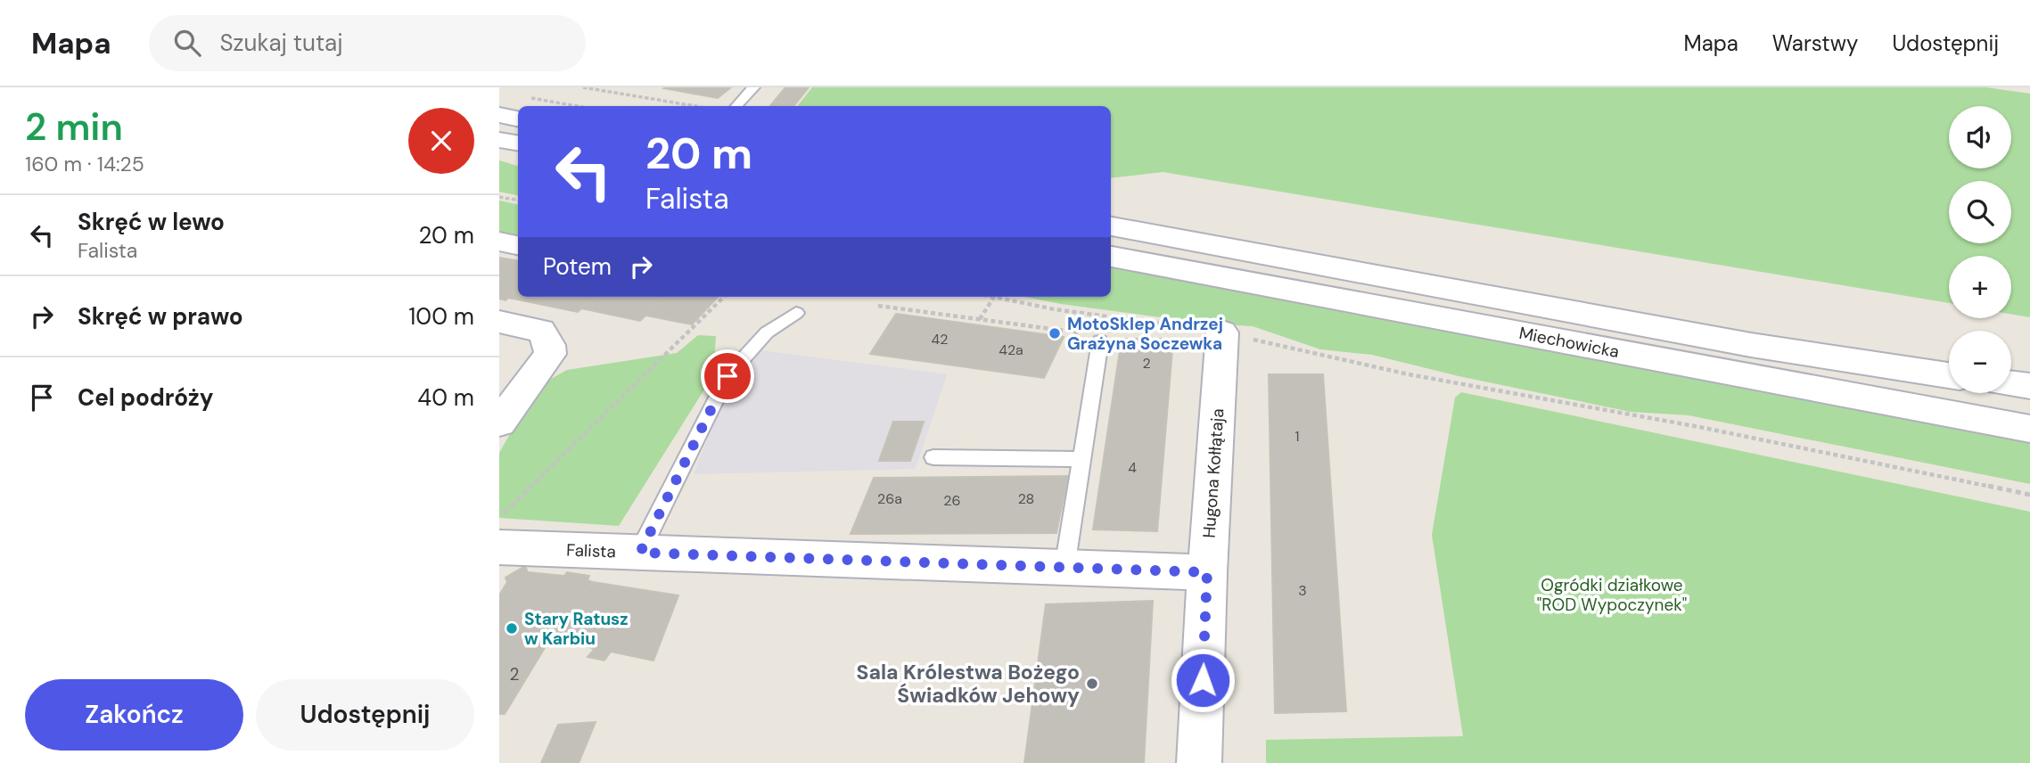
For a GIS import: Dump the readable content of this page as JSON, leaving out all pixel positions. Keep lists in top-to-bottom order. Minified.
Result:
{"streets":{"main road":["Miechowicka","Hugona Kołłątaja","Falista"]},"crossings":[["Hugona Kołłątaja","Falista"]],"parks":["Ogródki działkowe \"ROD Wypoczynek\""],"places":["MotoSklep Andrzej Grażyna Soczewka","Stary Ratusz w Karbiu","Sala Królestwa Bożego Świadków Jehowy"],"house_numbers":["42","42a","2","1","4","26a","28","26","3","2"],"page":{"header":"Mapa","search":"Szukaj tutaj","nav":["Mapa","Warstwy","Udostępnij"],"heading":["2 min","160 m · 14:25"],"map_buttons":["+","−"],"turn":["20 m","Falista"],"list":[{"name":"Skręć w lewo","note":"Falista","value":"20 m"},{"name":"Skręć w prawo","value":"100 m"},{"name":"Cel podróży","value":"40 m"}],"then":"Potem","buttons":["Zakończ","Udostępnij"]}}
